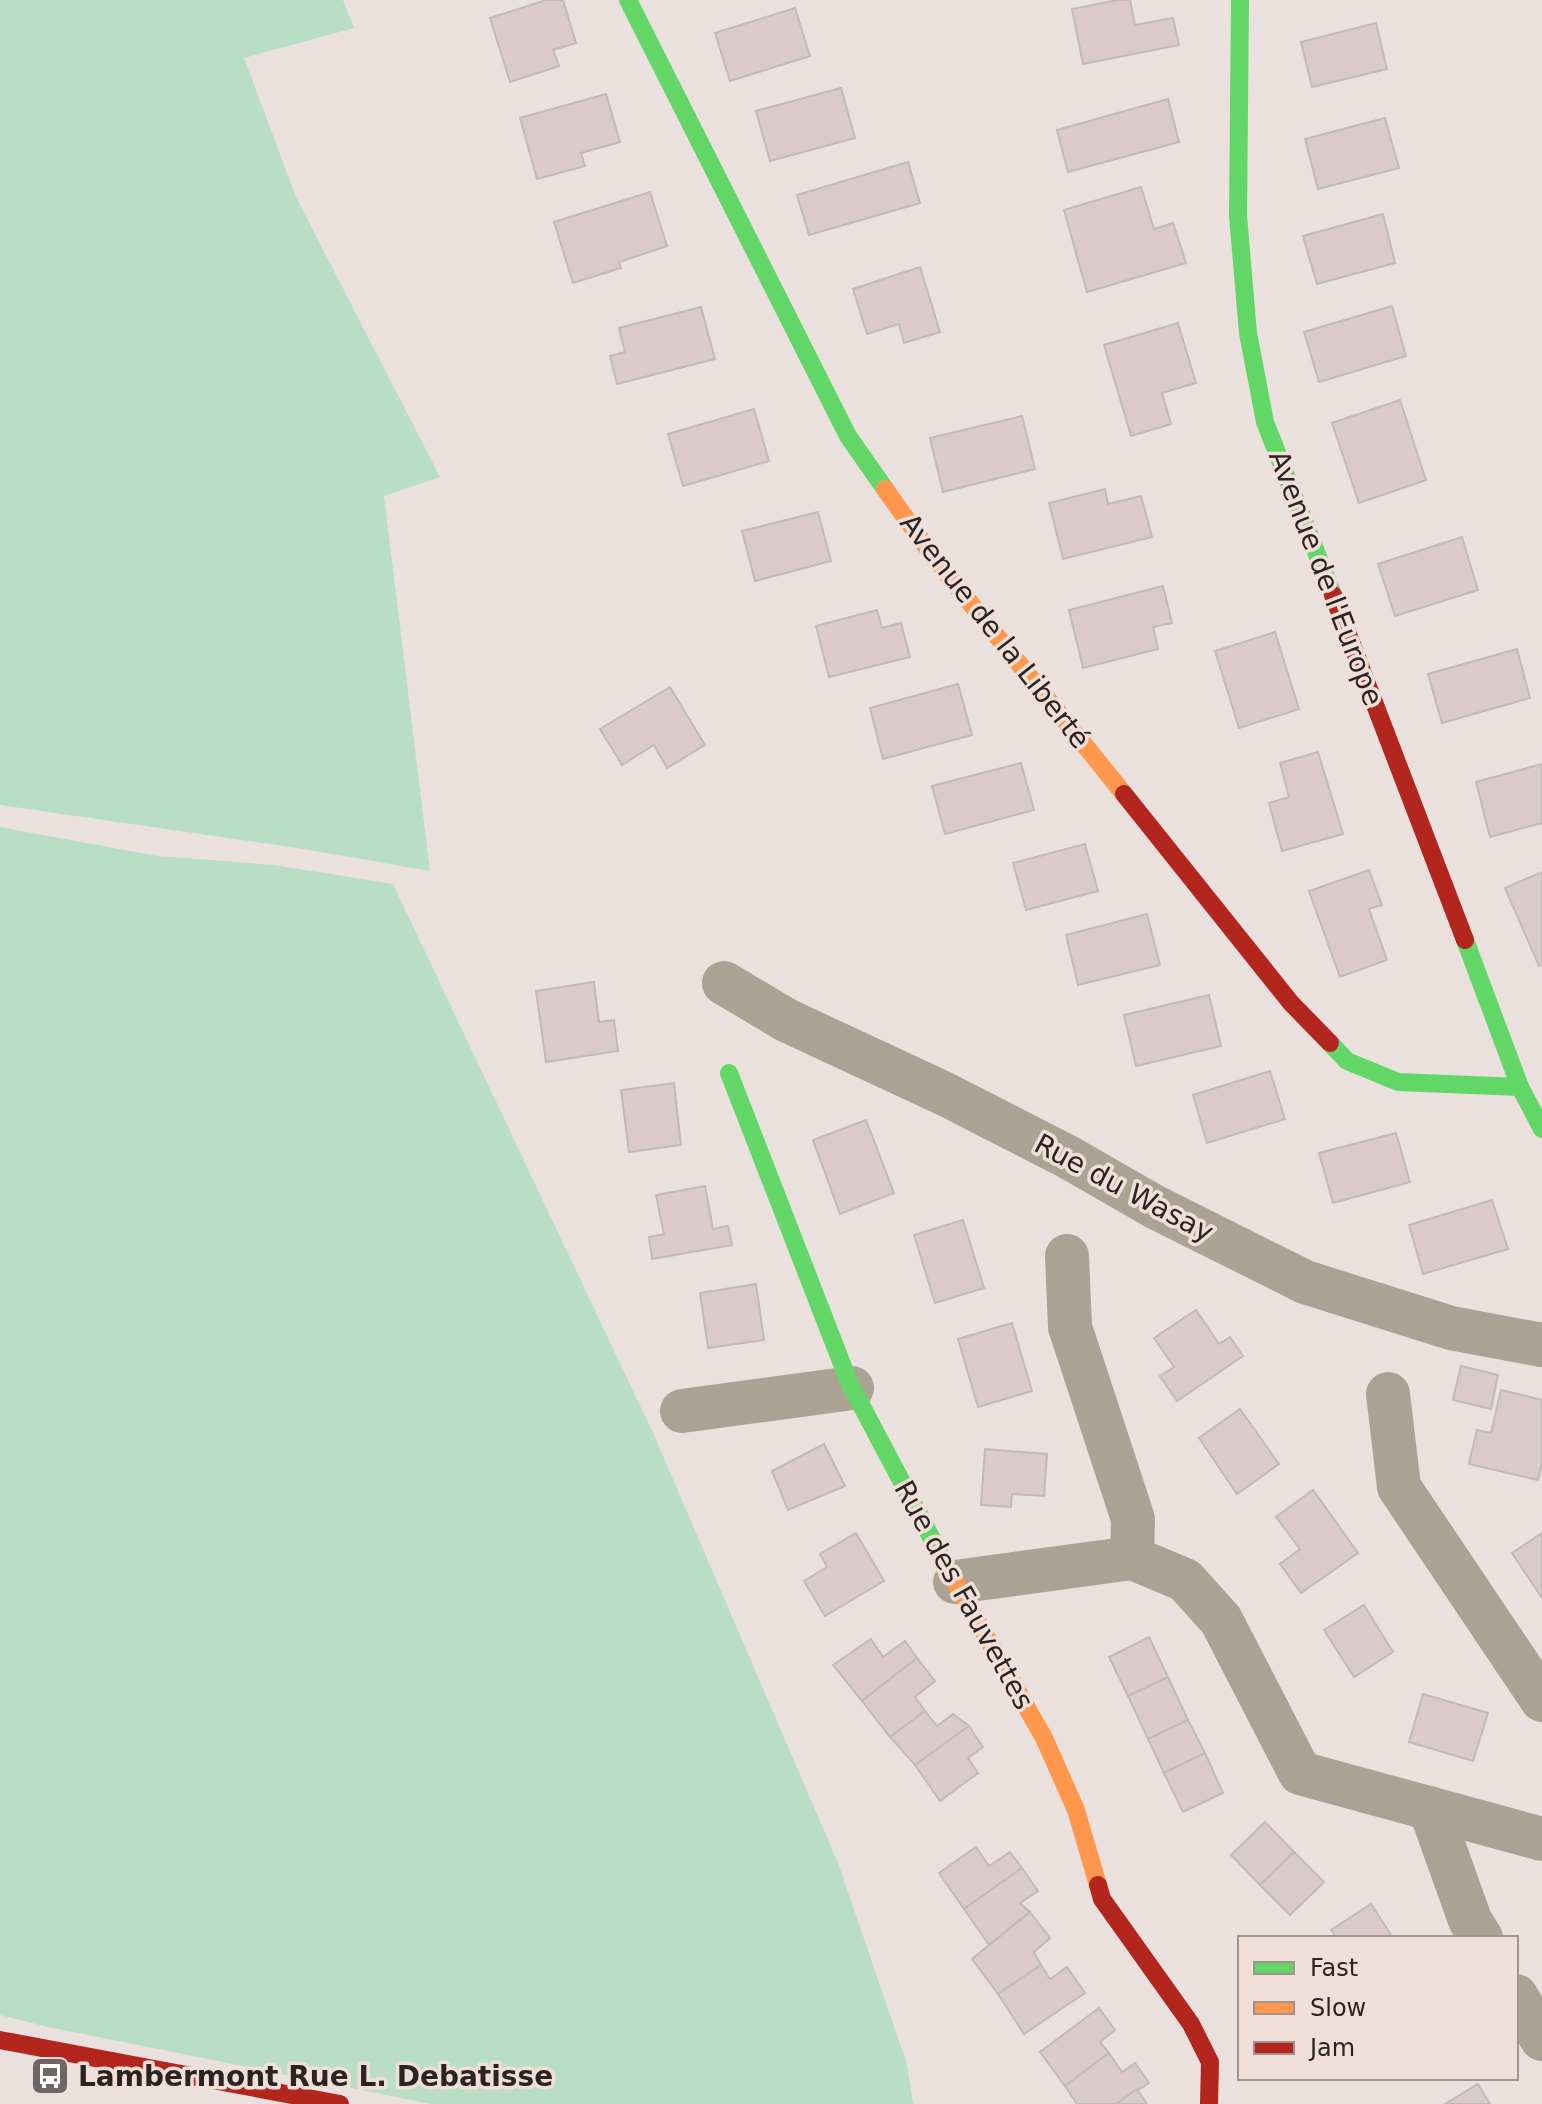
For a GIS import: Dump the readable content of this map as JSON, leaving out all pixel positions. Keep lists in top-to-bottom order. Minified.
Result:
{"streets":{"street":["Avenue de l'Europe","Avenue de la Liberté","Rue du Wasay","Rue des Fauvettes"]},"crossings":[["Avenue de l'Europe","Avenue de la Liberté"]],"places":{"bus stop":["Lambermont Rue L. Debatisse"]},"legend":["Fast","Slow","Jam"]}
